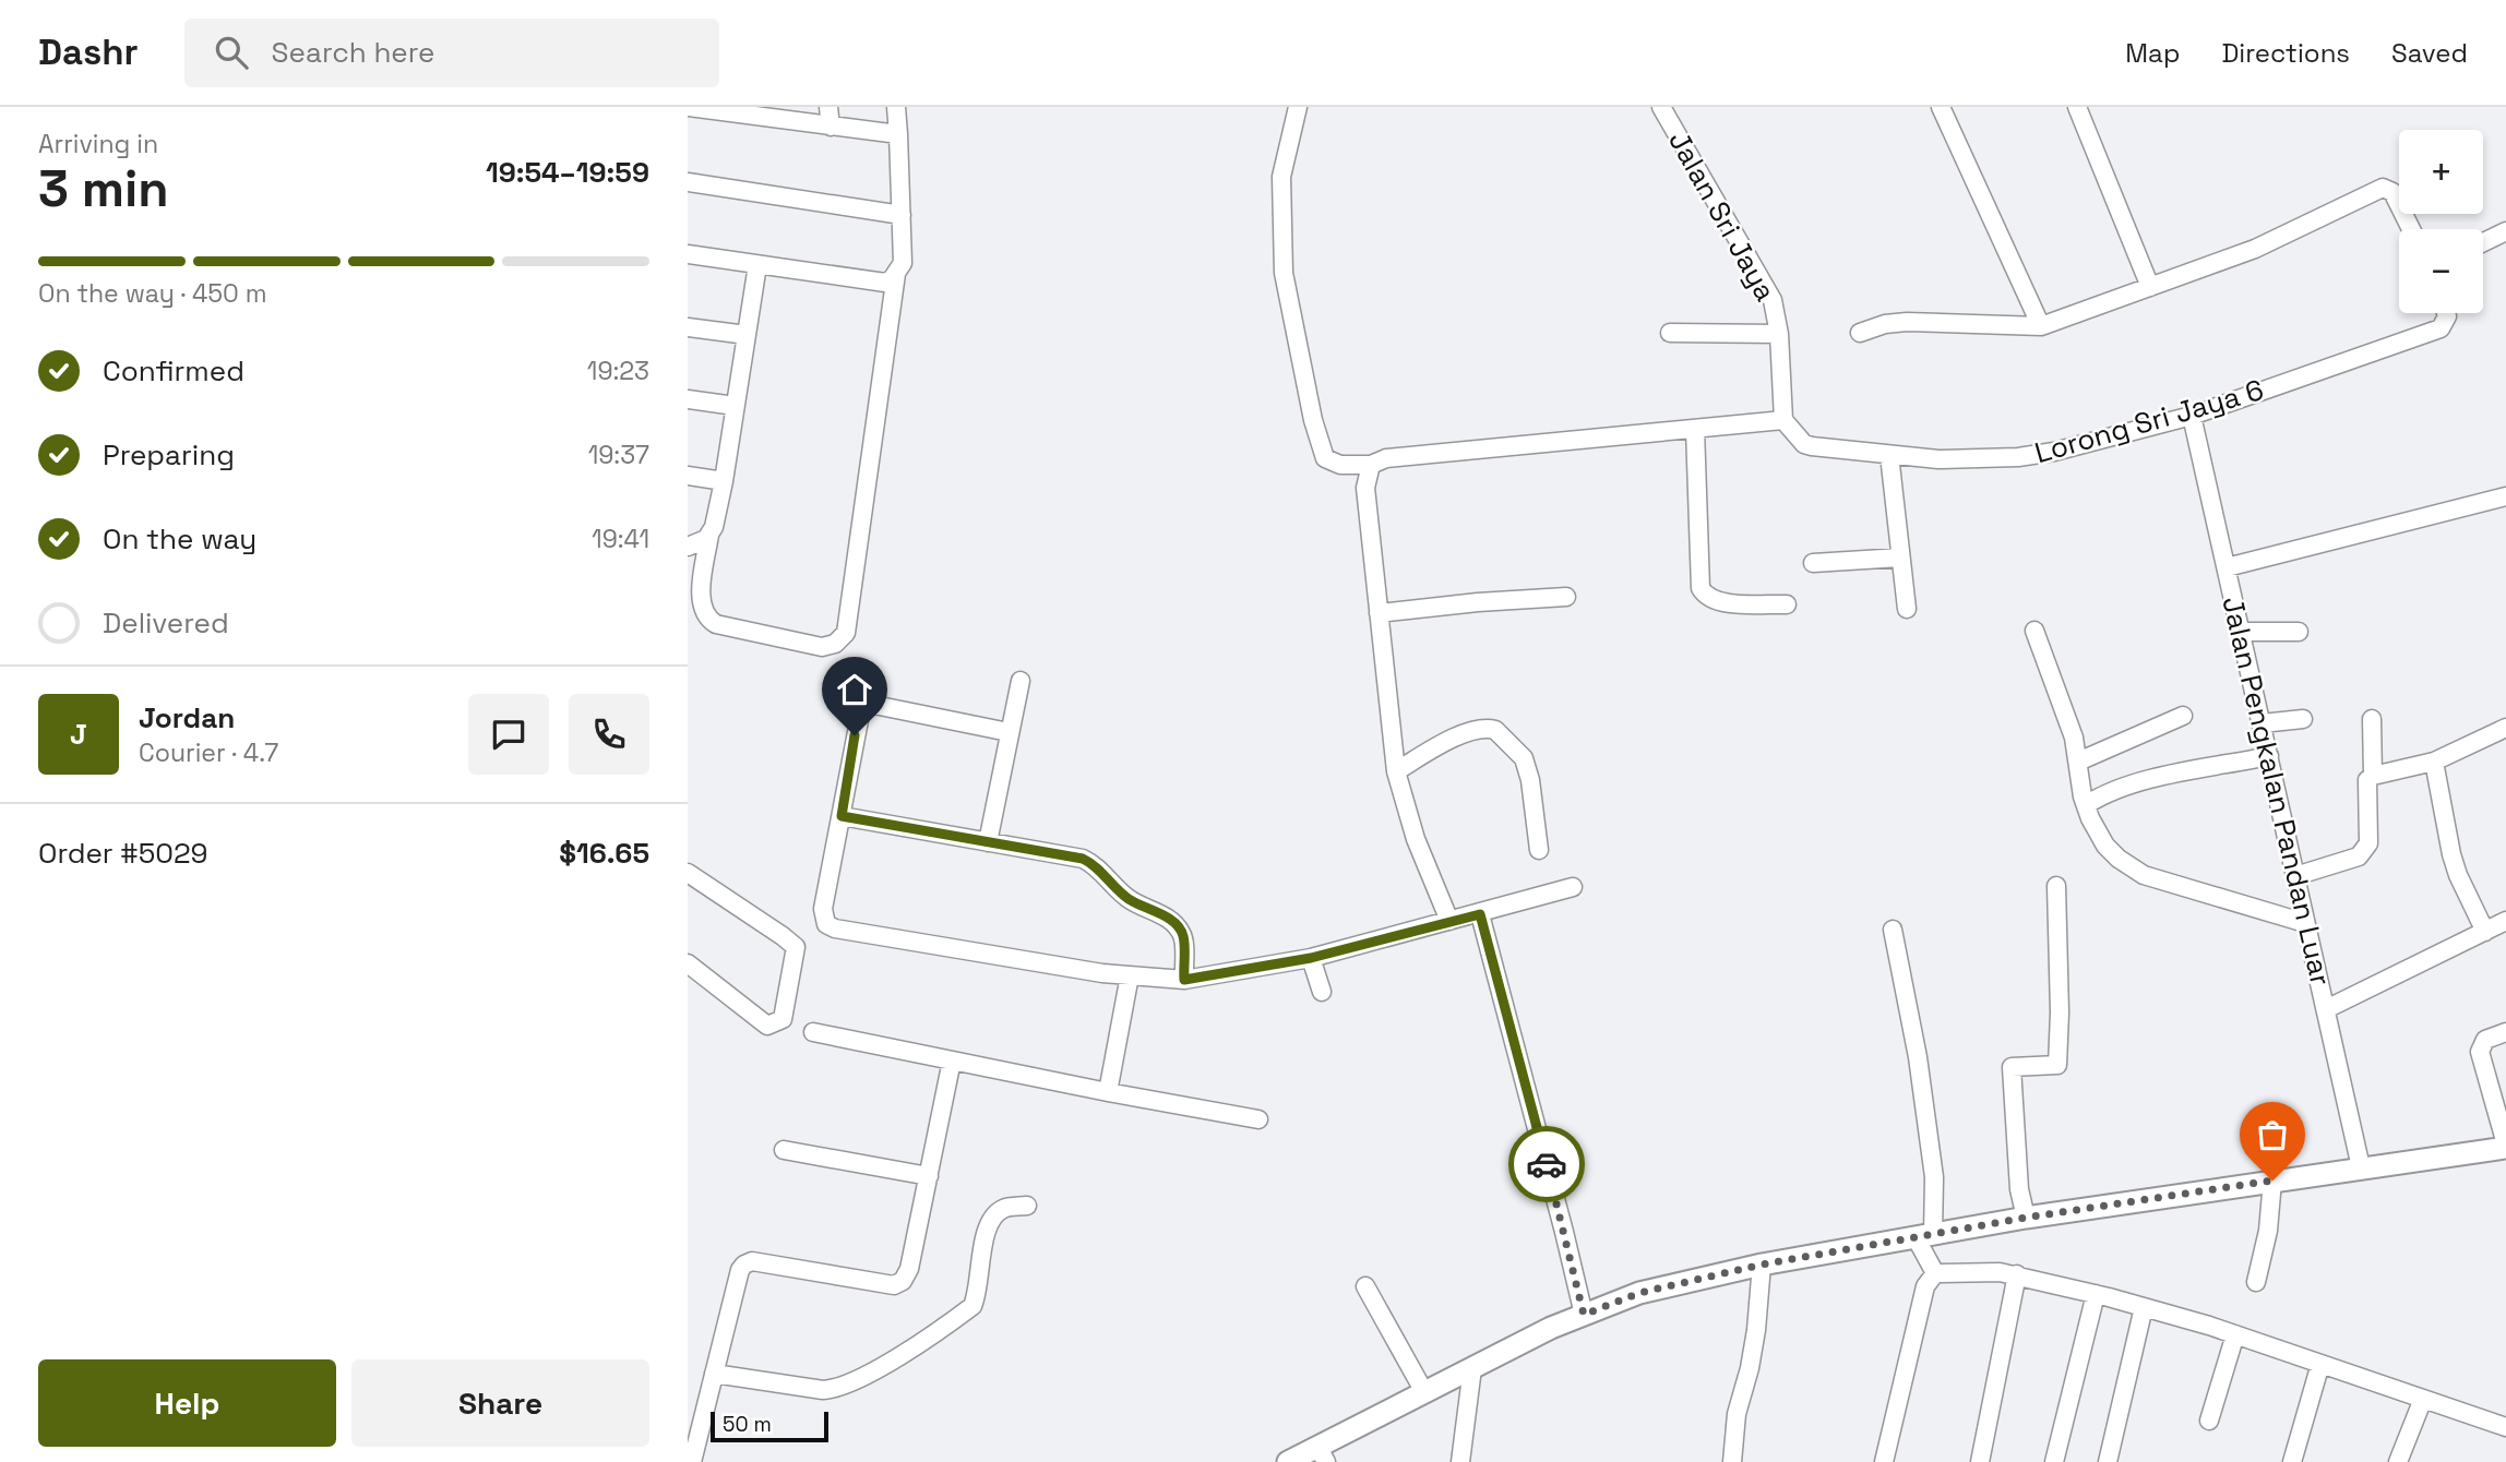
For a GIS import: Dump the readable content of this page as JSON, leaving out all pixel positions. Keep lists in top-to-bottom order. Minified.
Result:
{"streets":{"street":["Jalan Sri Jaya","Lorong Sri Jaya 6","Jalan Pengkalan Pandan Luar"]},"crossings":[["Jalan Sri Jaya","Lorong Sri Jaya 6"],["Lorong Sri Jaya 6","Jalan Pengkalan Pandan Luar"]],"scale_bar":"50 m","page":{"header":"Dashr","search":"Search here","nav":["Map","Directions","Saved"],"heading":["3 min","Arriving in","19:54–19:59"],"panel":["Jordan","Courier · 4.7","Order #5029","$16.65"],"map_buttons":["+","−"],"bar":"On the way · 450 m","list":[["Confirmed","19:23"],["Preparing","19:37"],["On the way","19:41"],"Delivered"],"round":"J","buttons":["Help","Share"],"scale":"50 m"}}
